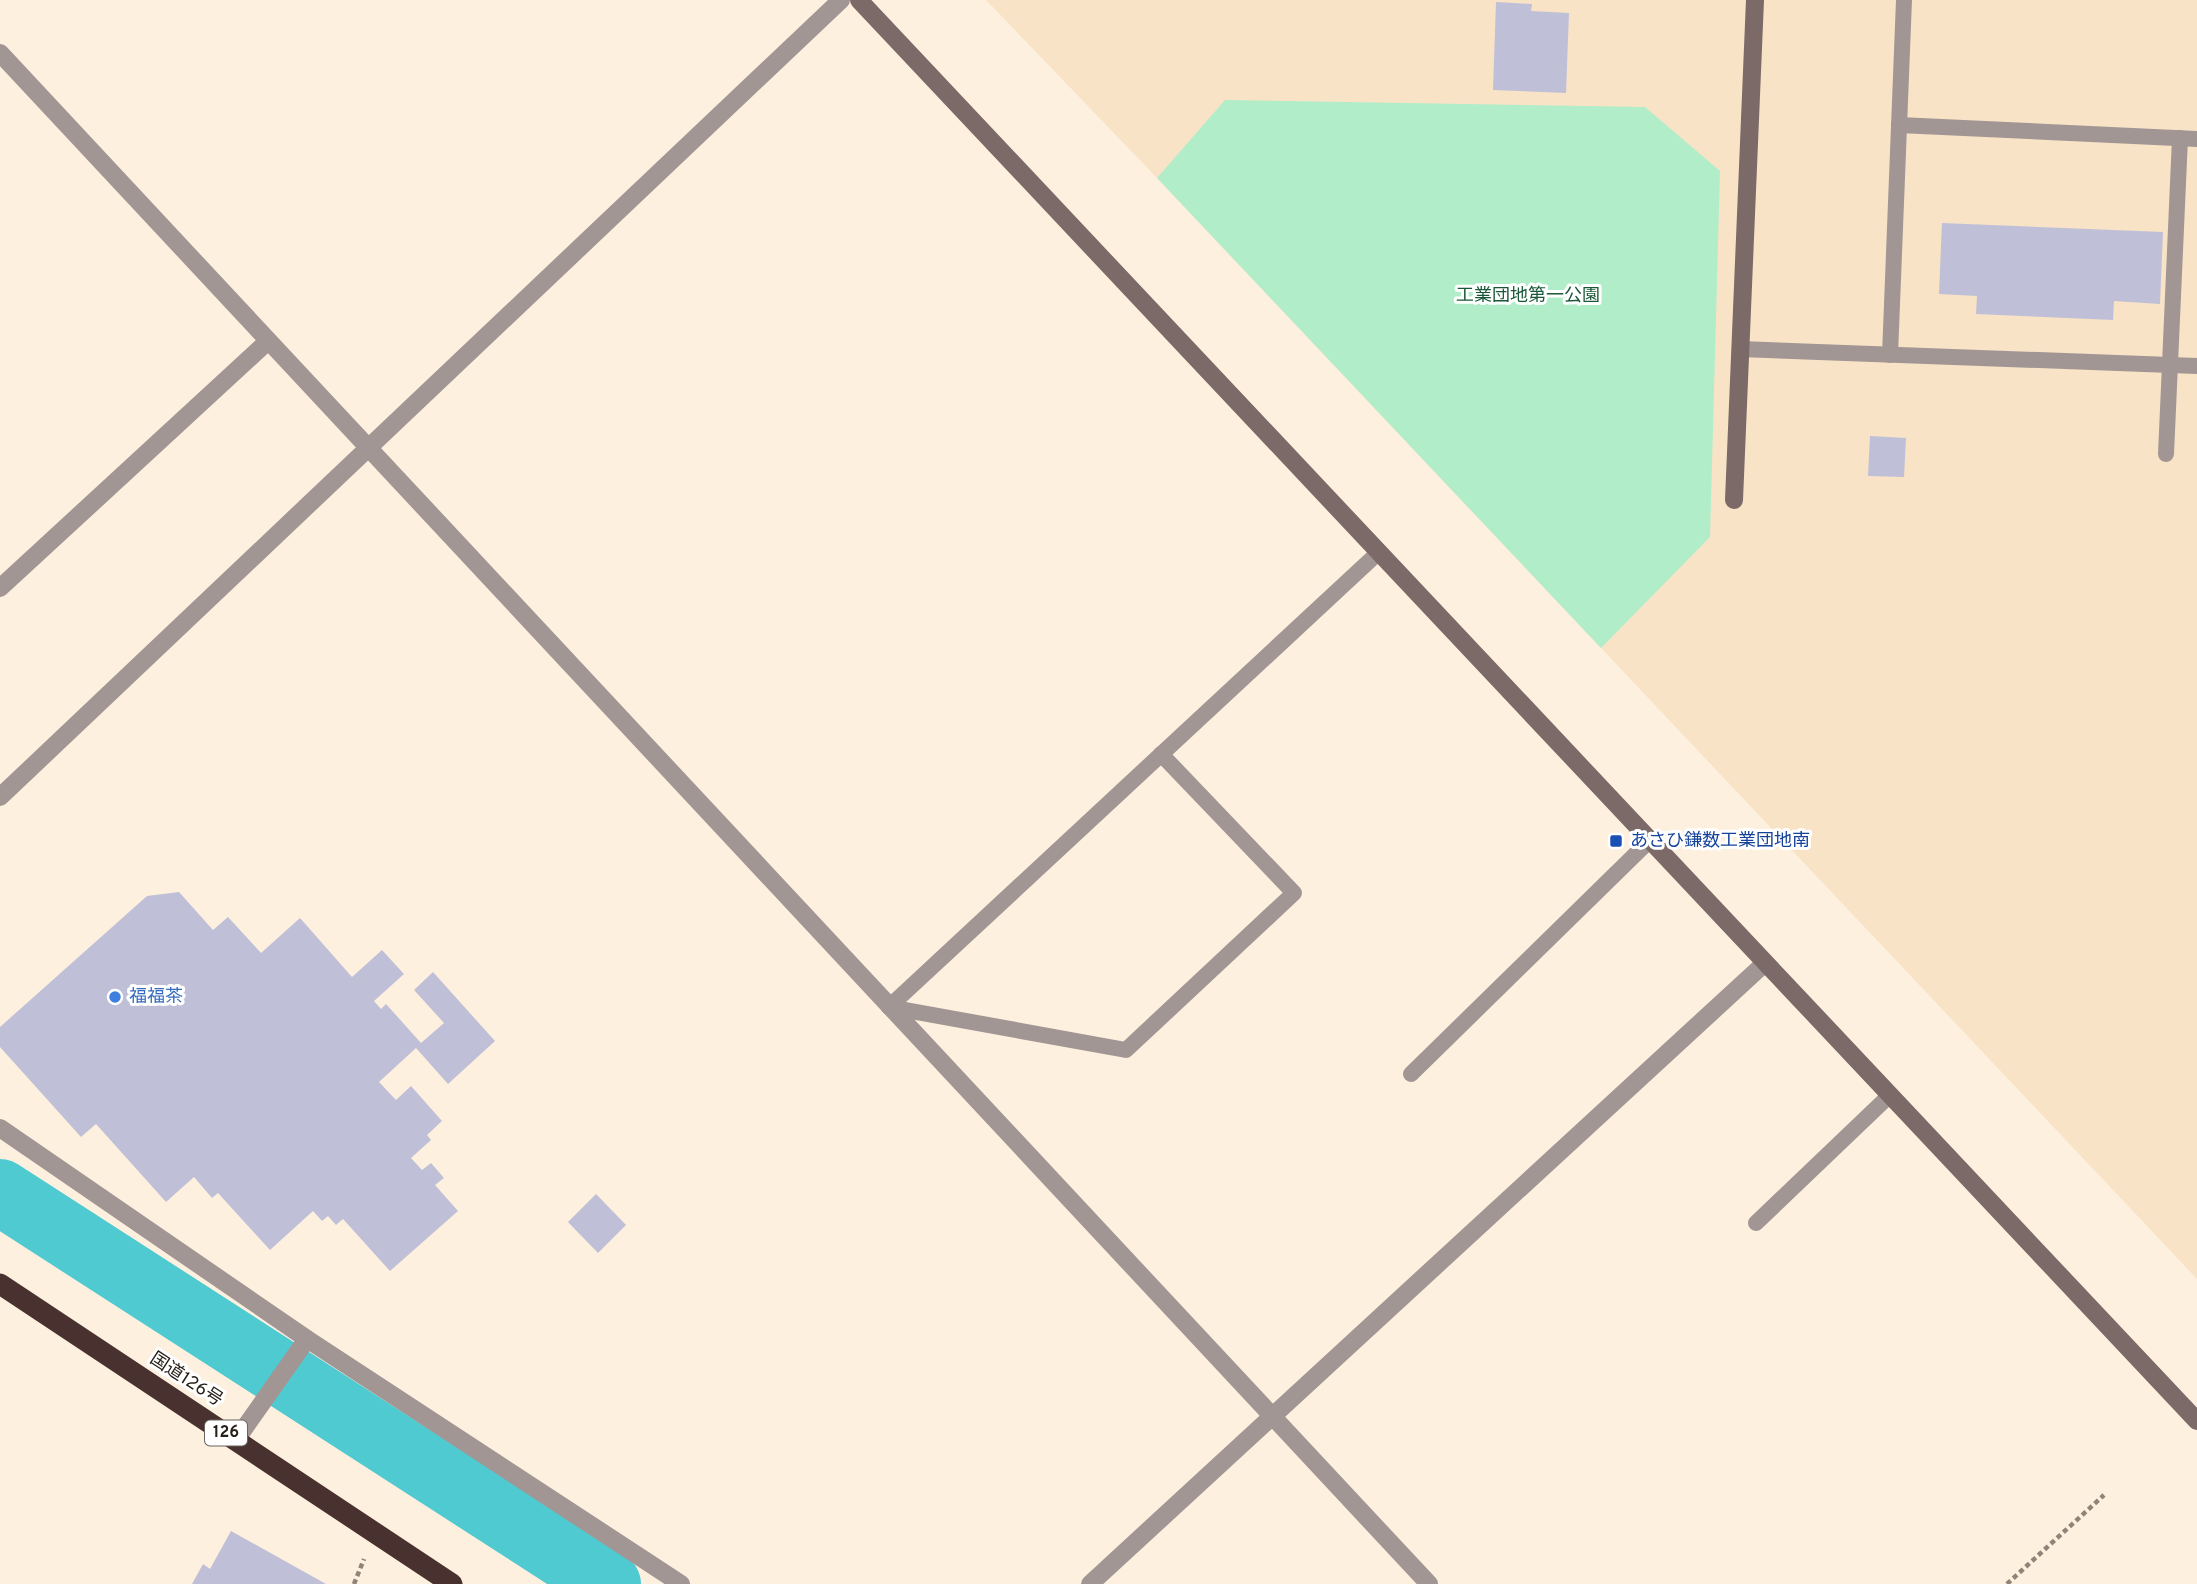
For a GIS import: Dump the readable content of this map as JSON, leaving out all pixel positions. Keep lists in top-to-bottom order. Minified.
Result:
{"streets":{"highway":["国道126号","126"]},"parks":["工業団地第一公園"],"places":{"transit":["あさひ鎌数工業団地南"],"other":["福福茶"]}}
